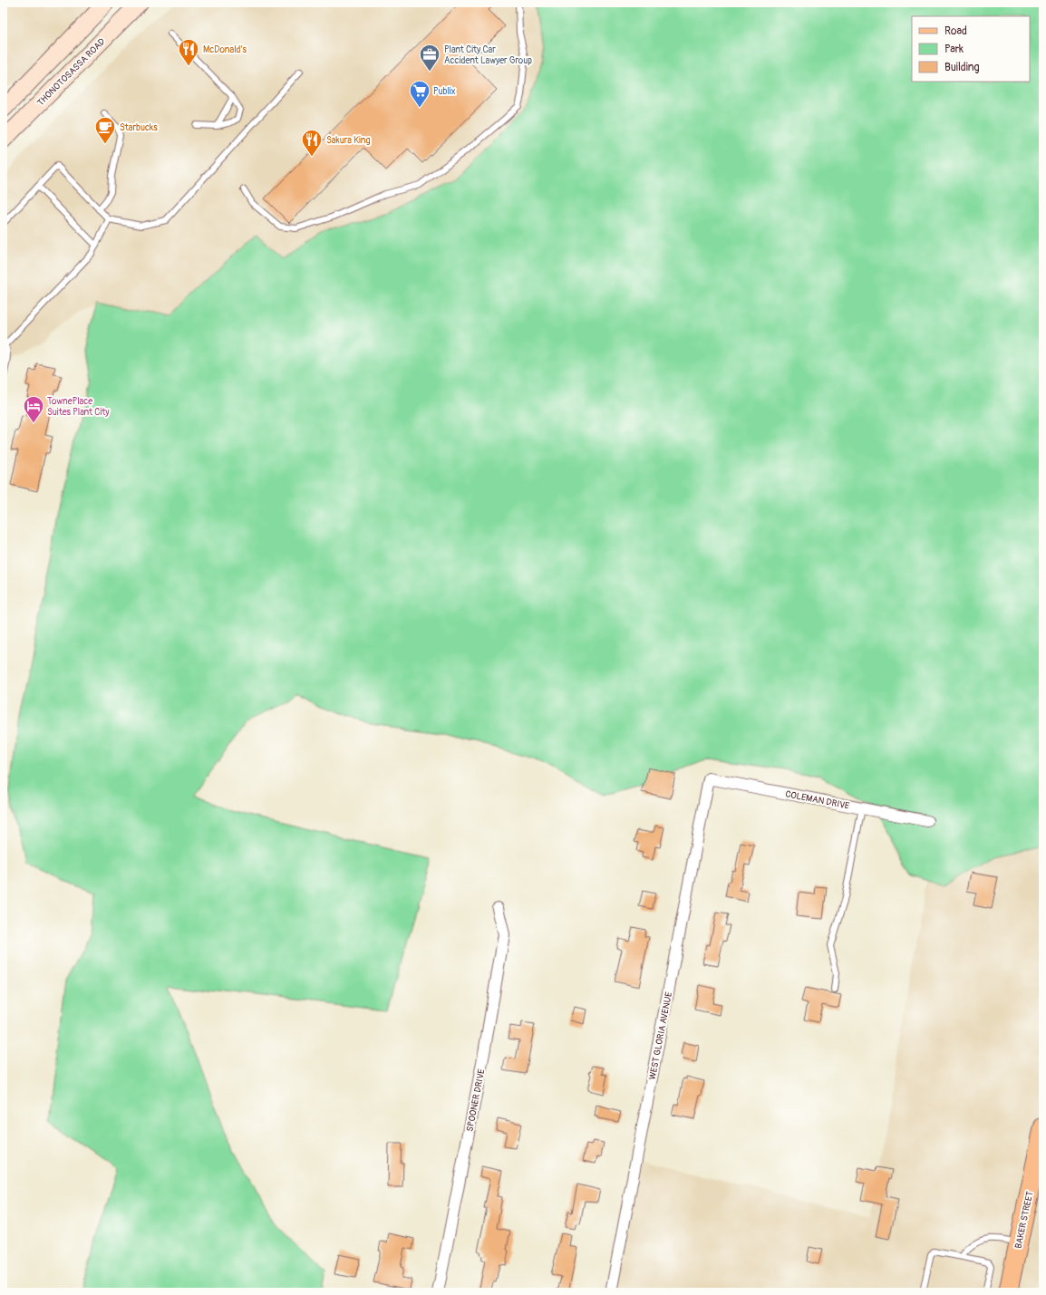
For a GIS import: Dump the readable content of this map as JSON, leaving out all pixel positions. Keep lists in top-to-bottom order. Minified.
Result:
{"streets":{"main road":["THONOTOSASSA ROAD","BAKER STREET"],"street":["COLEMAN DRIVE","WEST GLORIA AVENUE","SPOONER DRIVE"]},"crossings":[["COLEMAN DRIVE","WEST GLORIA AVENUE"]],"places":{"restaurant":["McDonald's","Sakura King"],"office":["Plant City Car Accident Lawyer Group"],"supermarket":["Publix"],"cafe":["Starbucks"],"hotel":["TownePlace Suites Plant City"]},"legend":["Road","Park","Building"]}
